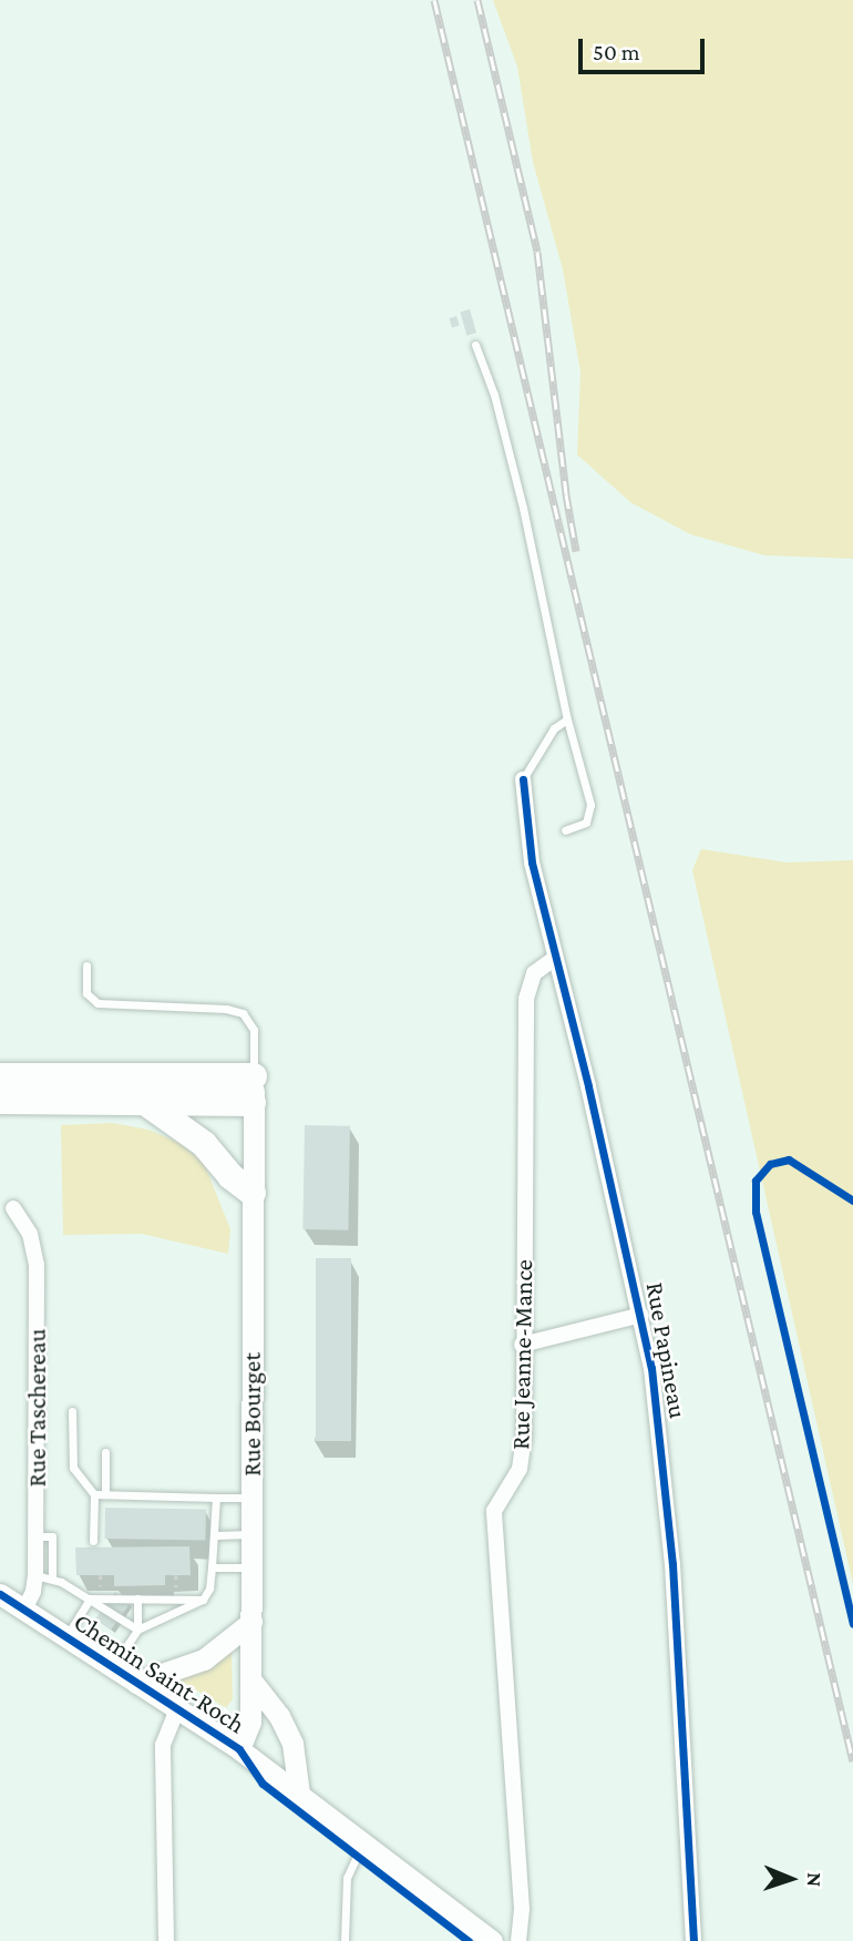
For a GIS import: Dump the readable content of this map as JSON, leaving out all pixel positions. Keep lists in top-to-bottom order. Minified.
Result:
{"streets":{"main road":["Rue Bourget","Chemin Saint-Roch"],"street":["Rue Papineau","Rue Jeanne-Mance","Rue Taschereau"]},"crossings":[["Rue Papineau","Rue Jeanne-Mance"],["Rue Taschereau","Chemin Saint-Roch"],["Rue Bourget","Chemin Saint-Roch"]],"scale_bar":"50 m","north":"right"}
